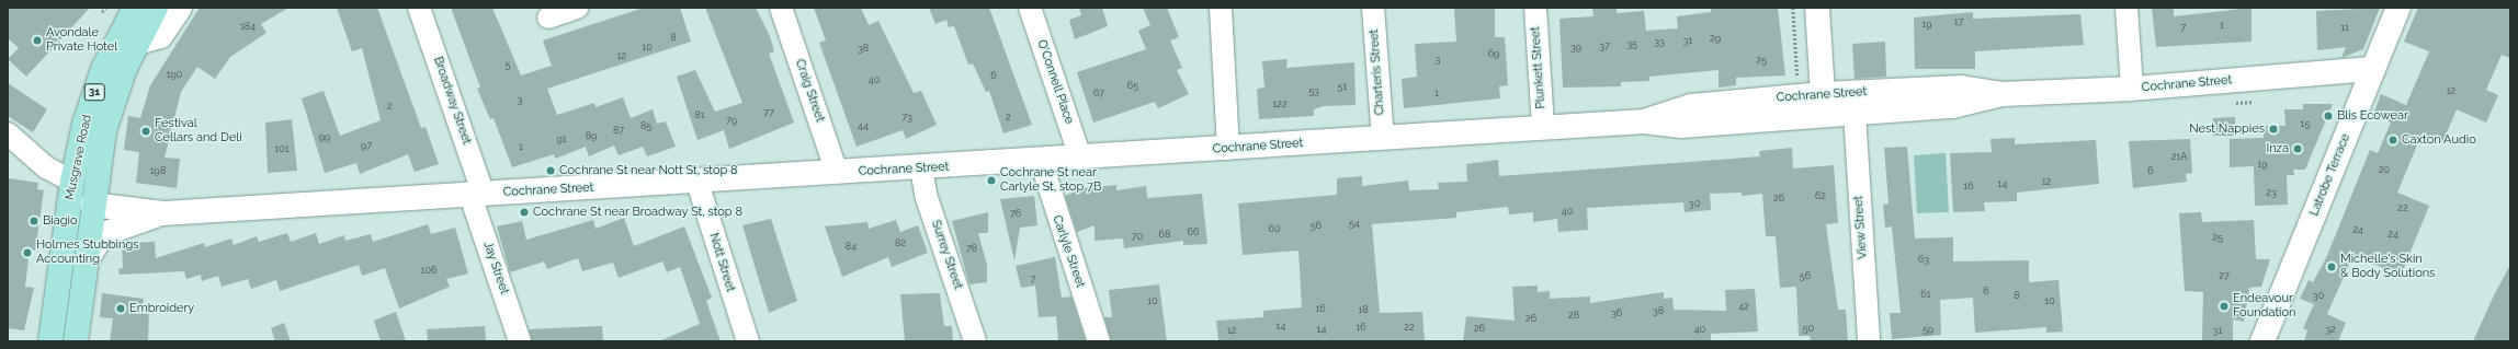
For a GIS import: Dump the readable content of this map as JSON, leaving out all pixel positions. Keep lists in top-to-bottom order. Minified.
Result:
{"streets":{"main road":["31","Musgrave Road"],"street":["Plunkett Street","Charteris Street","O'Connell Place","Cochrane Street","Craig Street","Broadway Street","Latrobe Terrace","View Street","Carlyle Street","Surrey Street","Nott Street","Jay Street"]},"crossings":[["Plunkett Street","Cochrane Street"],["Charteris Street","Cochrane Street"],["O'Connell Place","Cochrane Street"],["Cochrane Street","Craig Street"],["Cochrane Street","Broadway Street"],["Cochrane Street","Musgrave Road"],["Cochrane Street","Latrobe Terrace"],["Cochrane Street","View Street"],["Cochrane Street","Carlyle Street"],["Cochrane Street","Surrey Street"],["Cochrane Street","Nott Street"],["Cochrane Street","Jay Street"],["Broadway Street","Jay Street"]],"places":["Avondale Private Hotel","Blis Ecowear","Nest Nappies","Festival Cellars and Deli","Caxton Audio","Inza","Cochrane St near Nott St, stop 8","Cochrane St near Carlyle St, stop 7B","Cochrane St near Broadway St, stop 8","Biagio","Holmes Stubbings Accounting","Michelle's Skin & Body Solutions","Endeavour Foundation","Embroidery"],"house_numbers":["17","19","1","184","7","11","8","29","31","33","35","37","10","39","38","69","12","3","25","5","190","6","40","65","51","53","12","67","1","3","122","2","77","81","73","2","79","15","85","44","87","89","99","91","97","1","101","21A","19","20","198","6","12","14","16","23","62","26","30","22","40","76","54","56","60","24","66","68","24","70","25","82","84","78","63","106","56","27","7","6","61","8","30","10","10","42","16","18","38","36","28","26","14","16","22","26","50","14","40","59","32","12","31"]}
